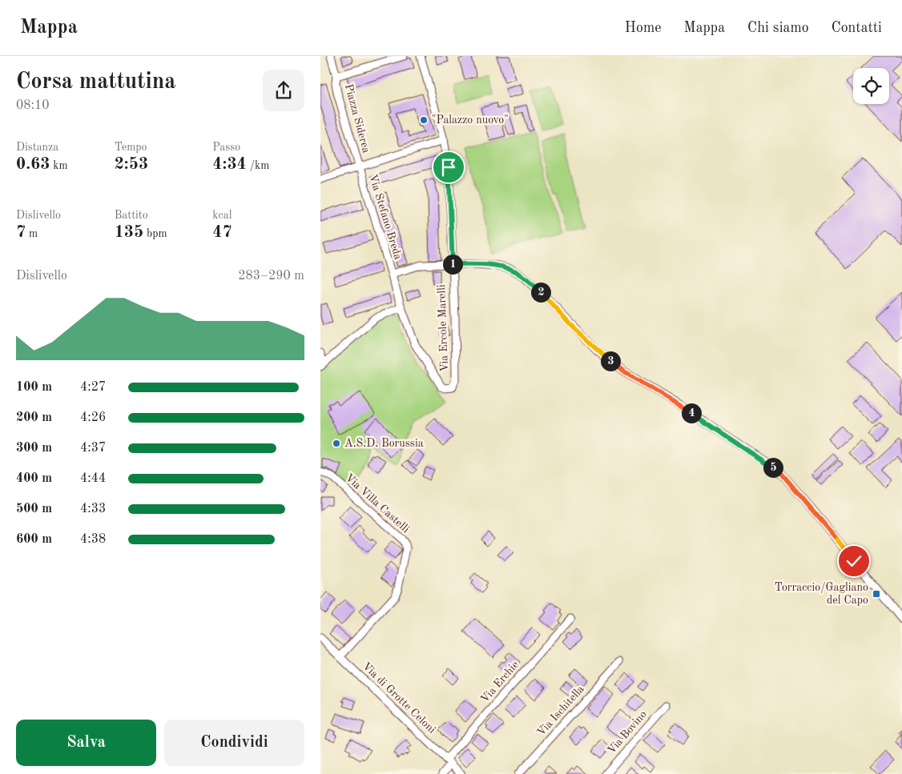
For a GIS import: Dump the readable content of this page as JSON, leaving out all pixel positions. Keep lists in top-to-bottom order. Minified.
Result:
{"streets":{"street":["Piazza Siderea","Via Stefano Breda","Via Ercole Marelli","Via Villa Castelli","Via Erchie","Via di Grotte Celoni","Via Ischitella","Via Bovino"]},"crossings":[["Piazza Siderea","Via Stefano Breda"],["Via Stefano Breda","Via Ercole Marelli"],["Via Villa Castelli","Via di Grotte Celoni"],["Via Erchie","Via di Grotte Celoni"]],"places":{"other":["\"Palazzo nuovo\"","A.S.D. Borussia"],"transit":["Torraccio/Gagliano del Capo"]},"page":{"header":"Mappa","nav":["Home","Mappa","Chi siamo","Contatti"],"heading":["Corsa mattutina","08:10"],"stats":[["Distanza","0.63 km"],["Tempo","2:53"],["Passo","4:34 /km"],["Dislivello","7 m"],["Battito","135 bpm"],["kcal","47"]],"pins":["1","2","3","4","5"],"chart":["Dislivello","283–290 m"],"list":[{"name":"100 m","note":"4:27"},{"name":"200 m","note":"4:26"},{"name":"300 m","note":"4:37"},{"name":"400 m","note":"4:44"},{"name":"500 m","note":"4:33"},{"name":"600 m","note":"4:38"}],"buttons":["Salva","Condividi"]}}
